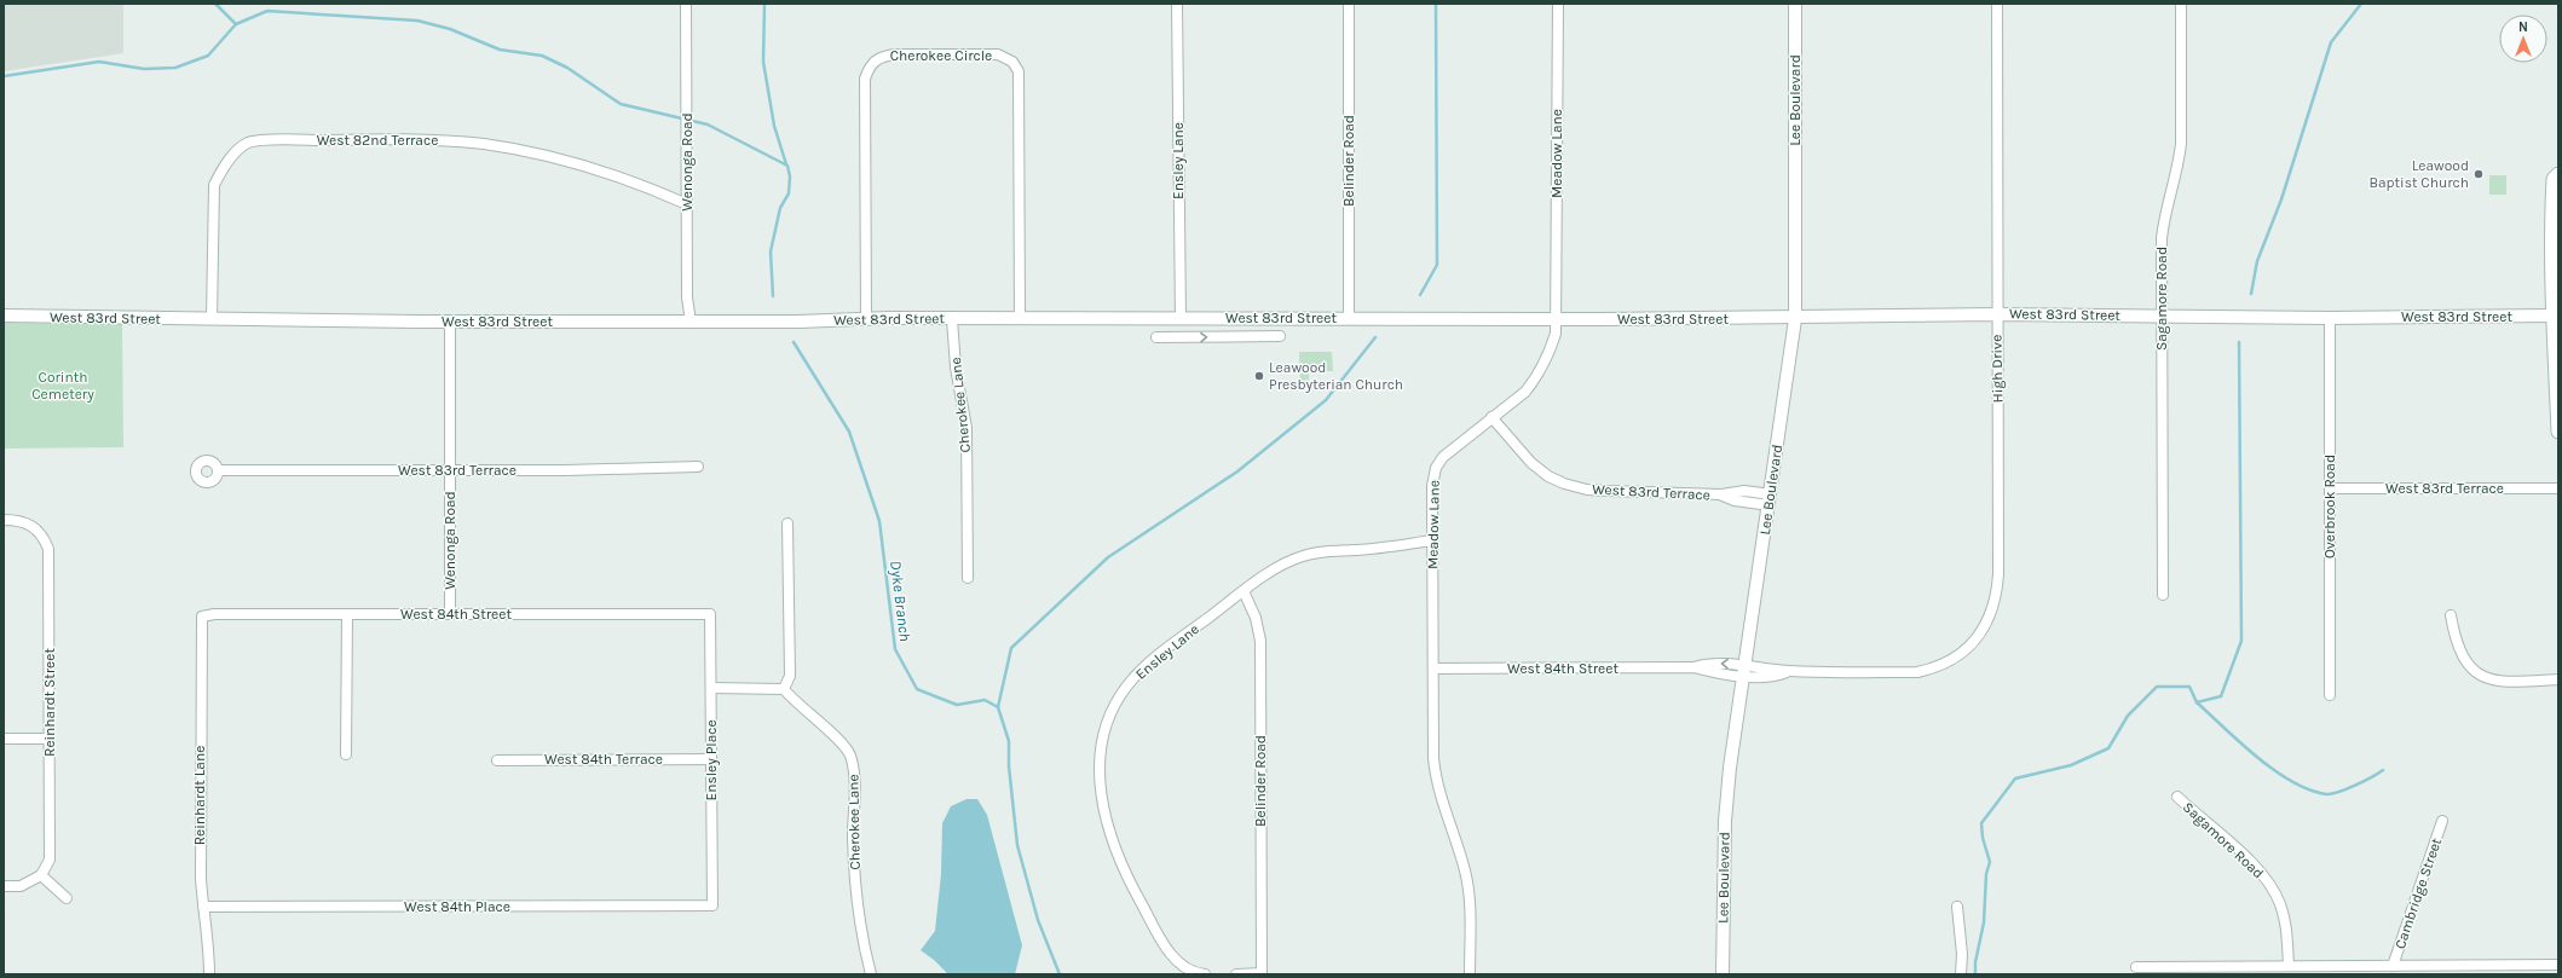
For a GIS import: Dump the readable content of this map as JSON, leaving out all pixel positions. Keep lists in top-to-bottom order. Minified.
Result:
{"streets":{"street":["Cherokee Circle","Lee Boulevard","West 82nd Terrace","Meadow Lane","Ensley Lane","Belinder Road","Wenonga Road","Sagamore Road","West 83rd Street","High Drive","Cherokee Lane","West 83rd Terrace","Overbrook Road","West 84th Street","Reinhardt Street","West 84th Terrace","Ensley Place","Reinhardt Lane","Cambridge Street","West 84th Place"]},"crossings":[["Cherokee Circle","West 83rd Street"],["Lee Boulevard","West 83rd Street"],["Lee Boulevard","West 83rd Terrace"],["Lee Boulevard","West 84th Street"],["West 82nd Terrace","Wenonga Road"],["West 82nd Terrace","West 83rd Street"],["Meadow Lane","Ensley Lane"],["Meadow Lane","West 83rd Street"],["Meadow Lane","West 83rd Terrace"],["Meadow Lane","West 84th Street"],["Ensley Lane","Belinder Road"],["Ensley Lane","West 83rd Street"],["Belinder Road","West 83rd Street"],["Wenonga Road","West 83rd Street"],["Wenonga Road","West 83rd Terrace"],["Wenonga Road","West 84th Street"],["Sagamore Road","West 83rd Street"],["West 83rd Street","High Drive"],["West 83rd Street","Cherokee Lane"],["West 83rd Street","Overbrook Road"],["High Drive","West 84th Street"],["West 83rd Terrace","Overbrook Road"],["West 84th Street","Ensley Place"],["West 84th Street","Reinhardt Lane"],["West 84th Terrace","Ensley Place"],["Ensley Place","West 84th Place"],["Reinhardt Lane","West 84th Place"]],"water":["Dyke Branch"],"parks":["Corinth Cemetery"],"places":["Leawood Baptist Church","Leawood Presbyterian Church"],"north":"top"}
